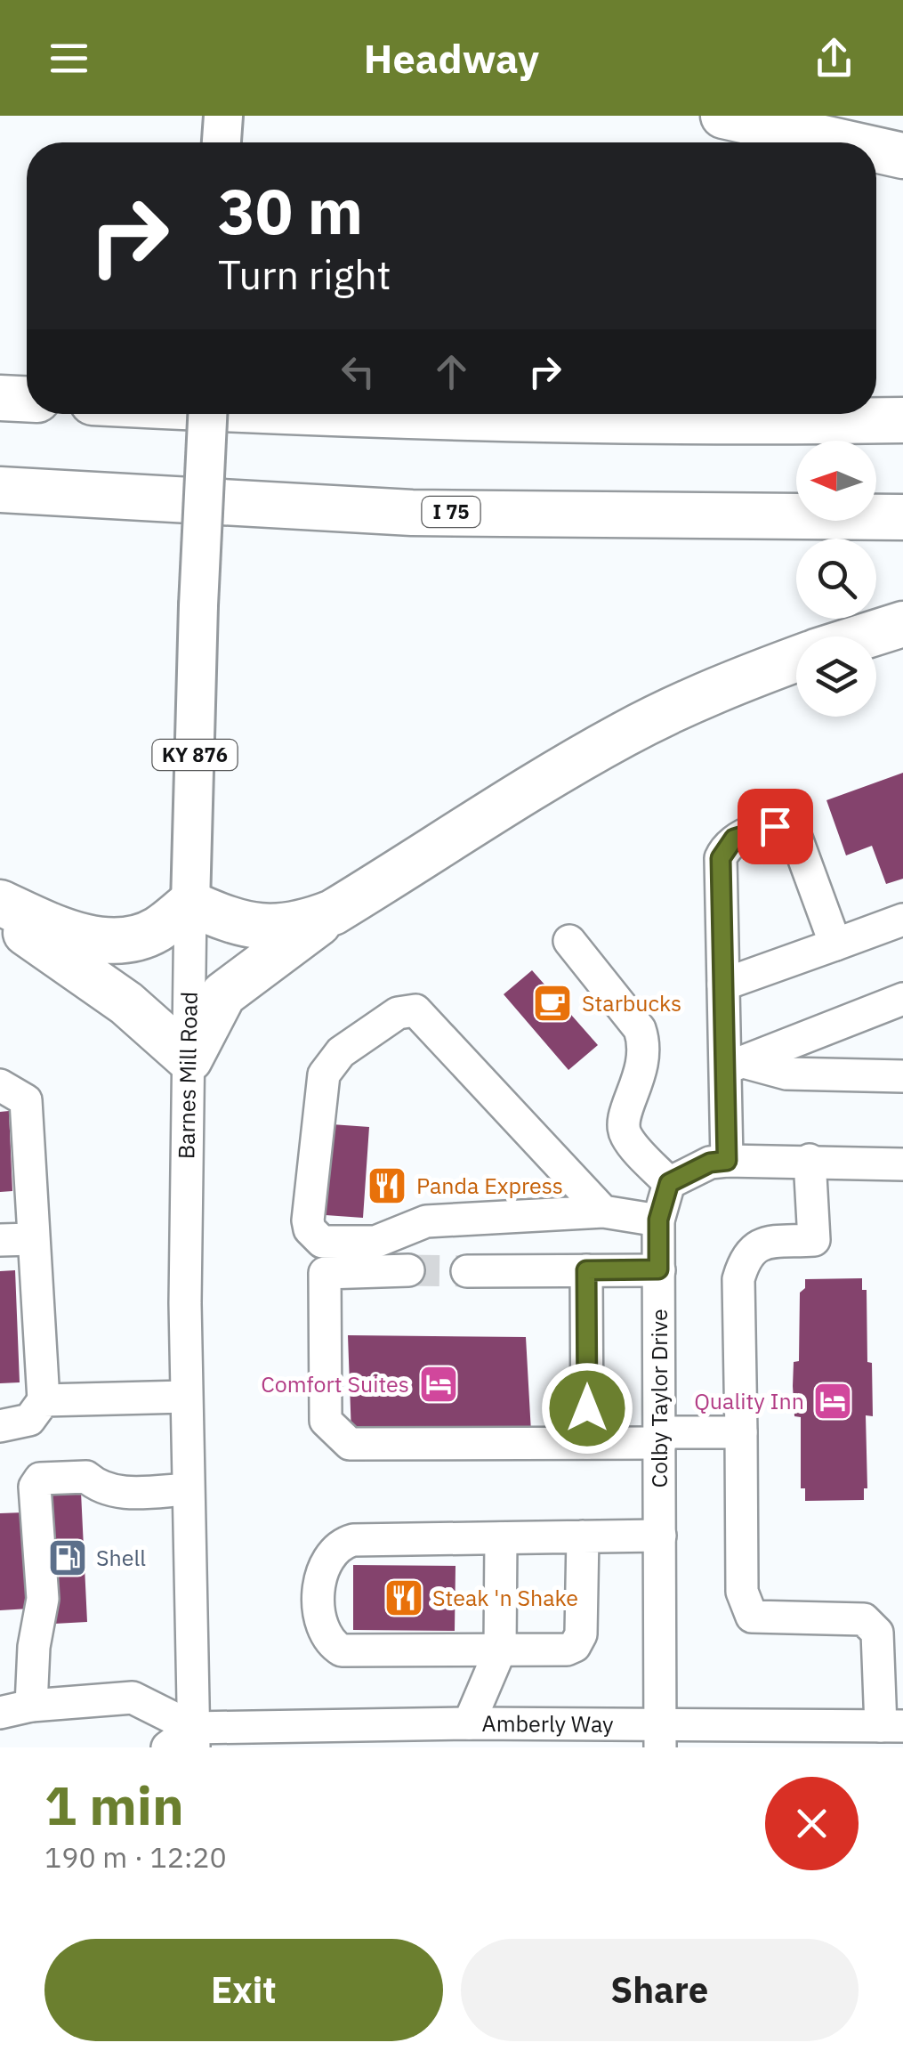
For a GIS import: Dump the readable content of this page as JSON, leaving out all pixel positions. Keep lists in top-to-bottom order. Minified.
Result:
{"streets":{"highway":["I 75"],"main road":["KY 876","Barnes Mill Road"],"street":["Colby Taylor Drive","Amberly Way"]},"crossings":[["Barnes Mill Road","Amberly Way"],["Colby Taylor Drive","Amberly Way"]],"places":{"cafe":["Starbucks"],"restaurant":["Panda Express","Steak 'n Shake"],"hotel":["Comfort Suites","Quality Inn"],"fuel station":["Shell"]},"north":"left","page":{"header":"Headway","turn":["30 m","Turn right"],"heading":["1 min","190 m · 12:20"],"buttons":["Exit","Share"]}}
